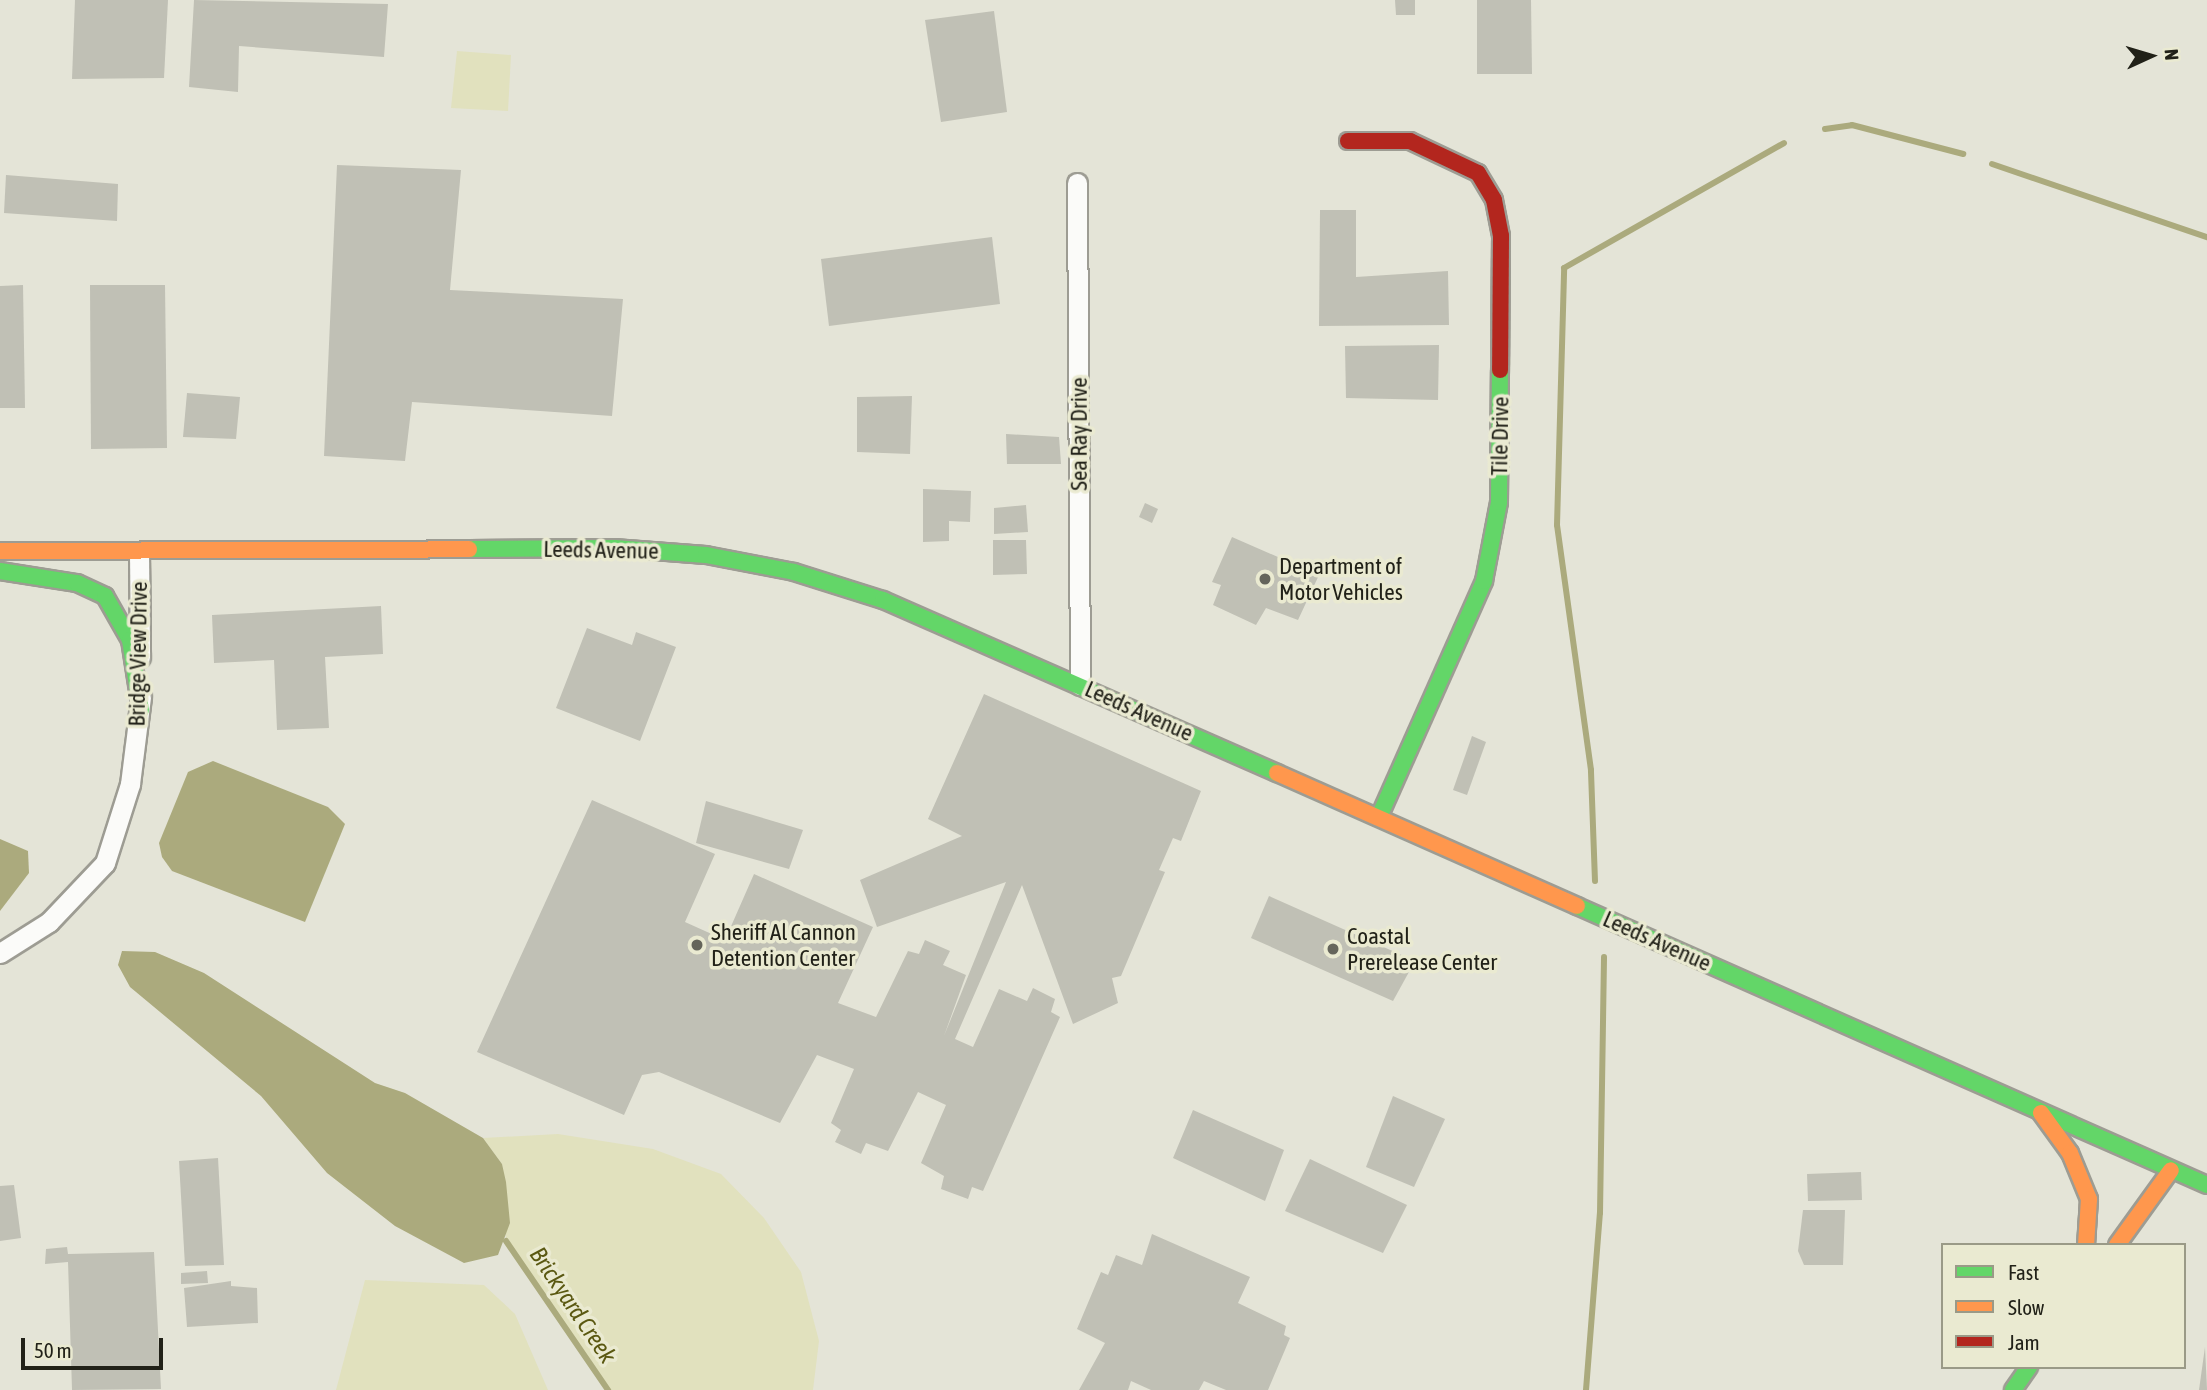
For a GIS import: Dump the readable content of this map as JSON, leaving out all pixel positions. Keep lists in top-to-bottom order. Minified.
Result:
{"streets":{"street":["Sea Ray Drive","Tile Drive","Leeds Avenue","Bridge View Drive"]},"crossings":[["Sea Ray Drive","Leeds Avenue"],["Tile Drive","Leeds Avenue"],["Leeds Avenue","Bridge View Drive"]],"water":["Brickyard Creek"],"places":["Department of Motor Vehicles","Sheriff Al Cannon Detention Center","Coastal Prerelease Center"],"legend":["Fast","Slow","Jam"],"scale_bar":"50 m","north":"right"}
